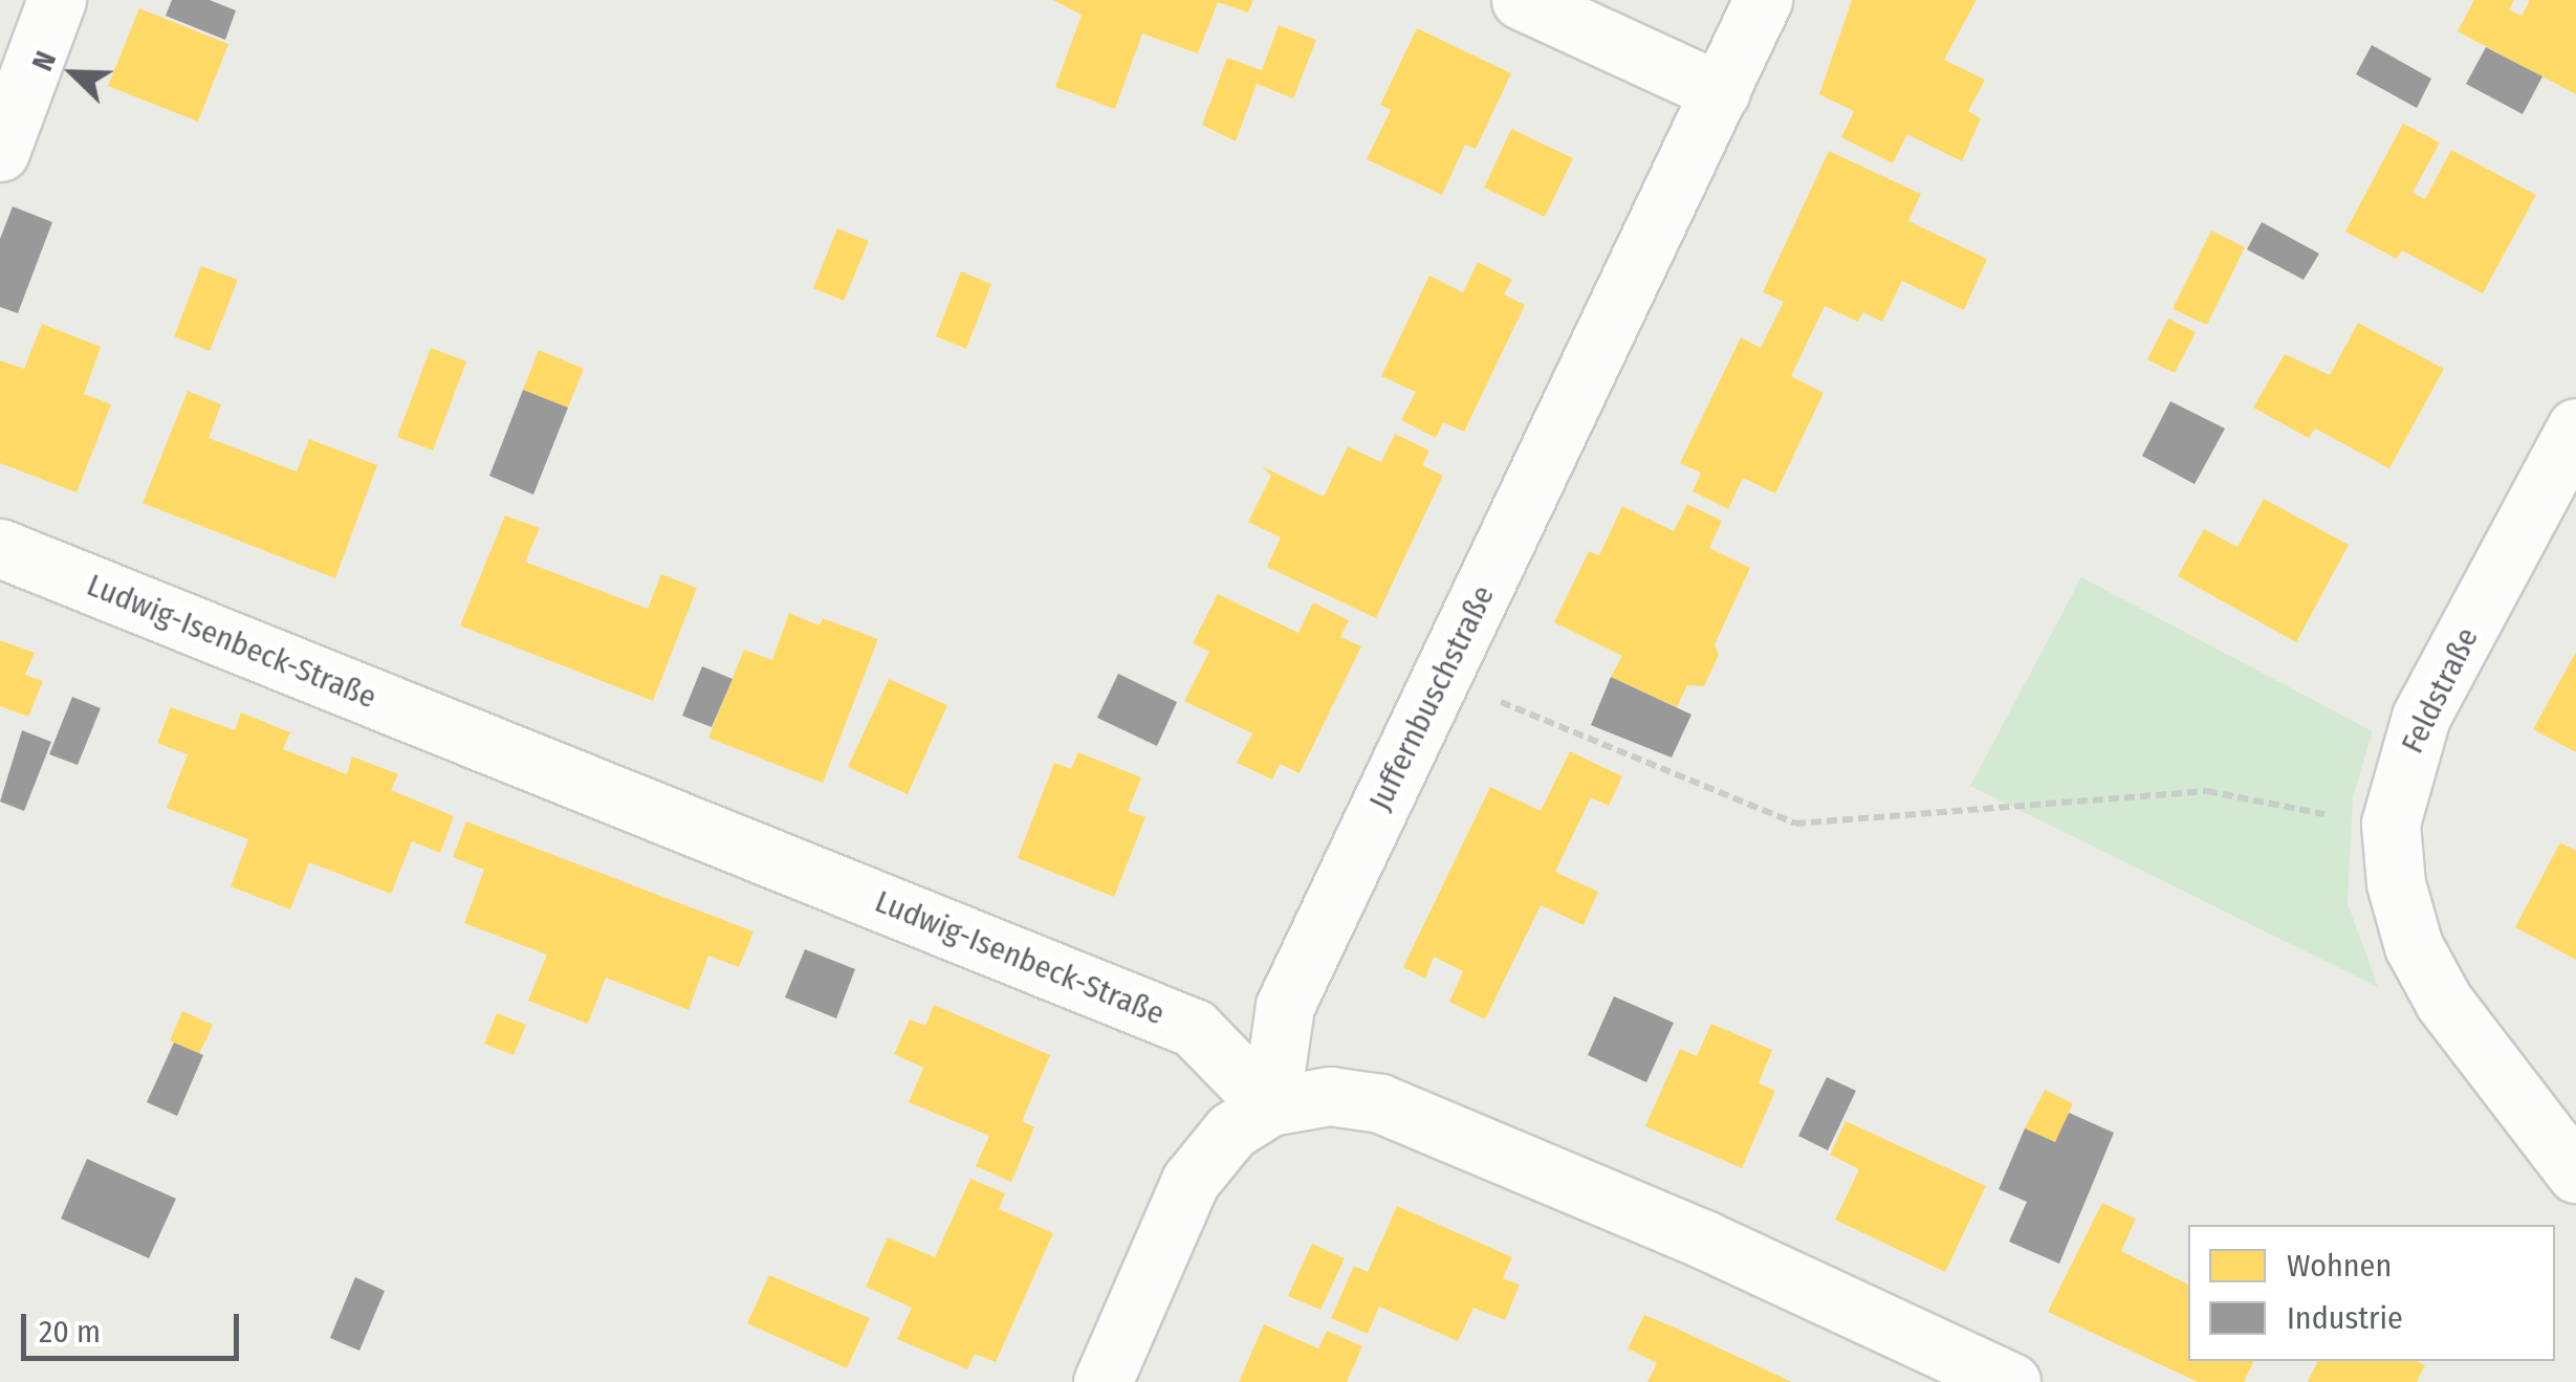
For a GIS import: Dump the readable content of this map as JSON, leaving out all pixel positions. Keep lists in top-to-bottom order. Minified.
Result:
{"streets":{"street":["Ludwig-Isenbeck-Straße","Feldstraße","Juffernbuschstraße"]},"crossings":[["Ludwig-Isenbeck-Straße","Juffernbuschstraße"]],"legend":["Wohnen","Industrie"],"scale_bar":"20 m","north":"top left"}
